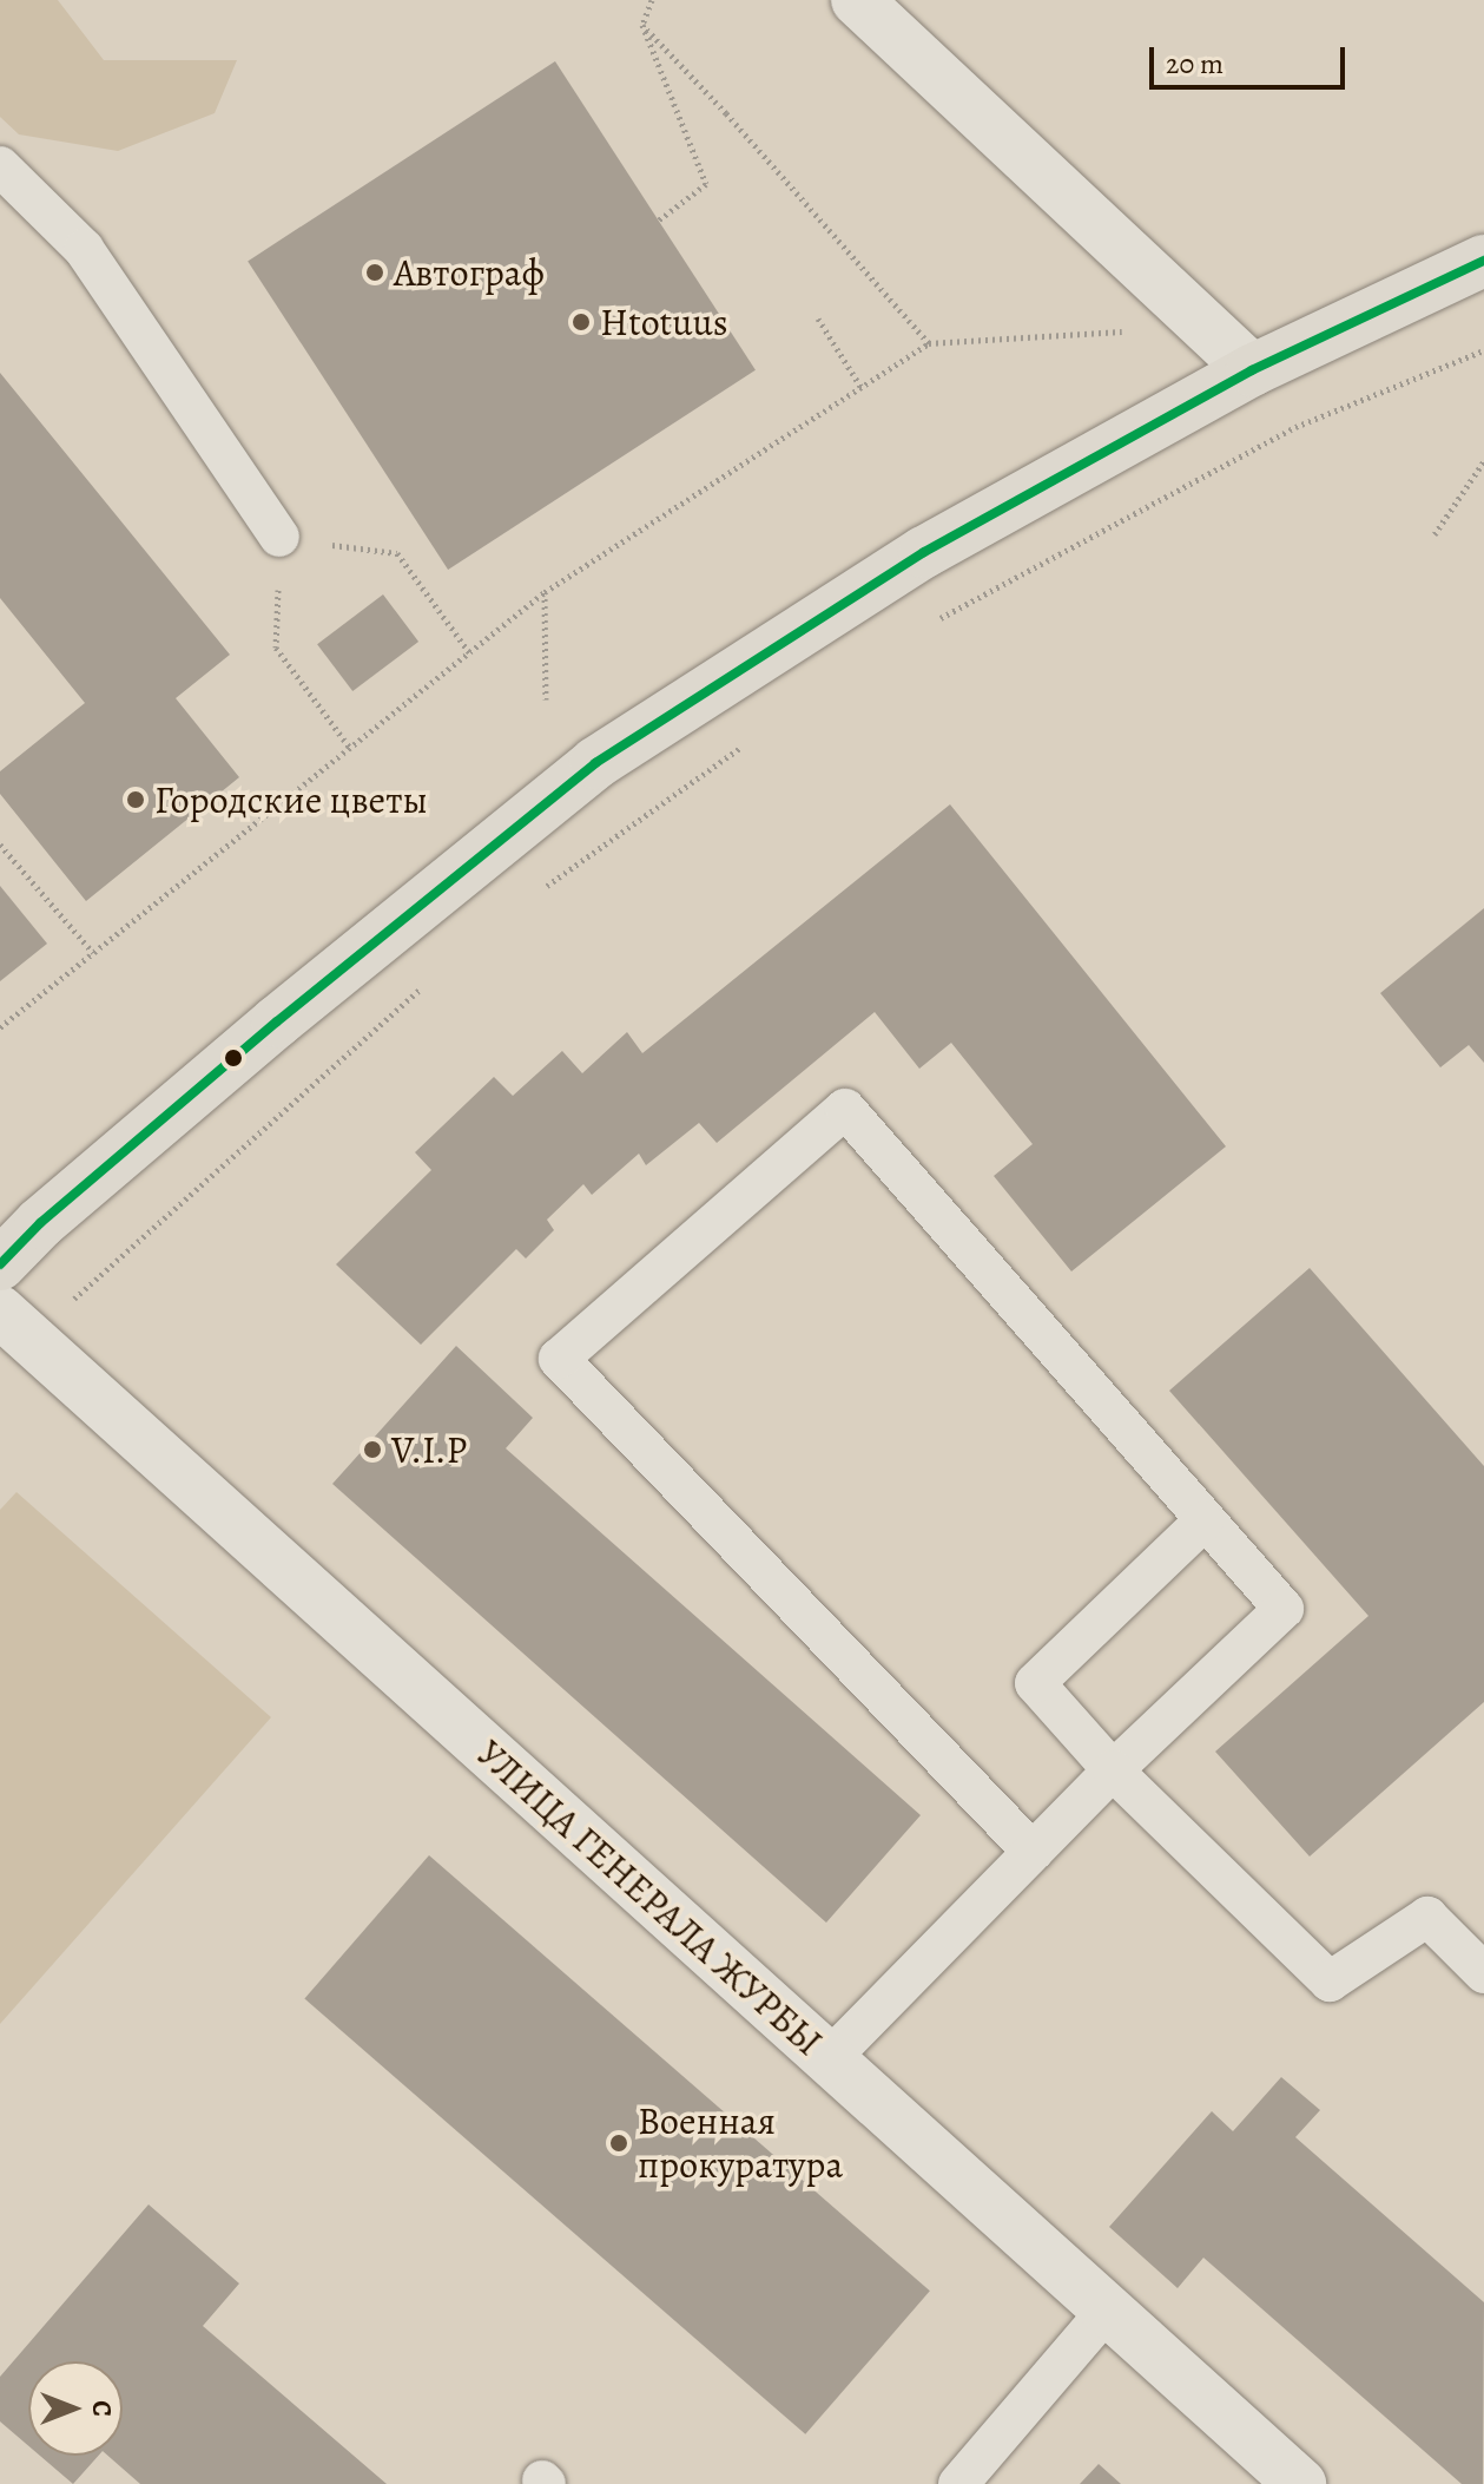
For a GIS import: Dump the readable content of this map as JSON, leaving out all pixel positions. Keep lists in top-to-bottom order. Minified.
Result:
{"streets":{"street":["УЛИЦА ГЕНЕРАЛА ЖУРБЫ"]},"places":["Автограф","Htotuus","Городские цветы","V.I.P","Военная прокуратура"],"scale_bar":"20 m","north":"right"}
